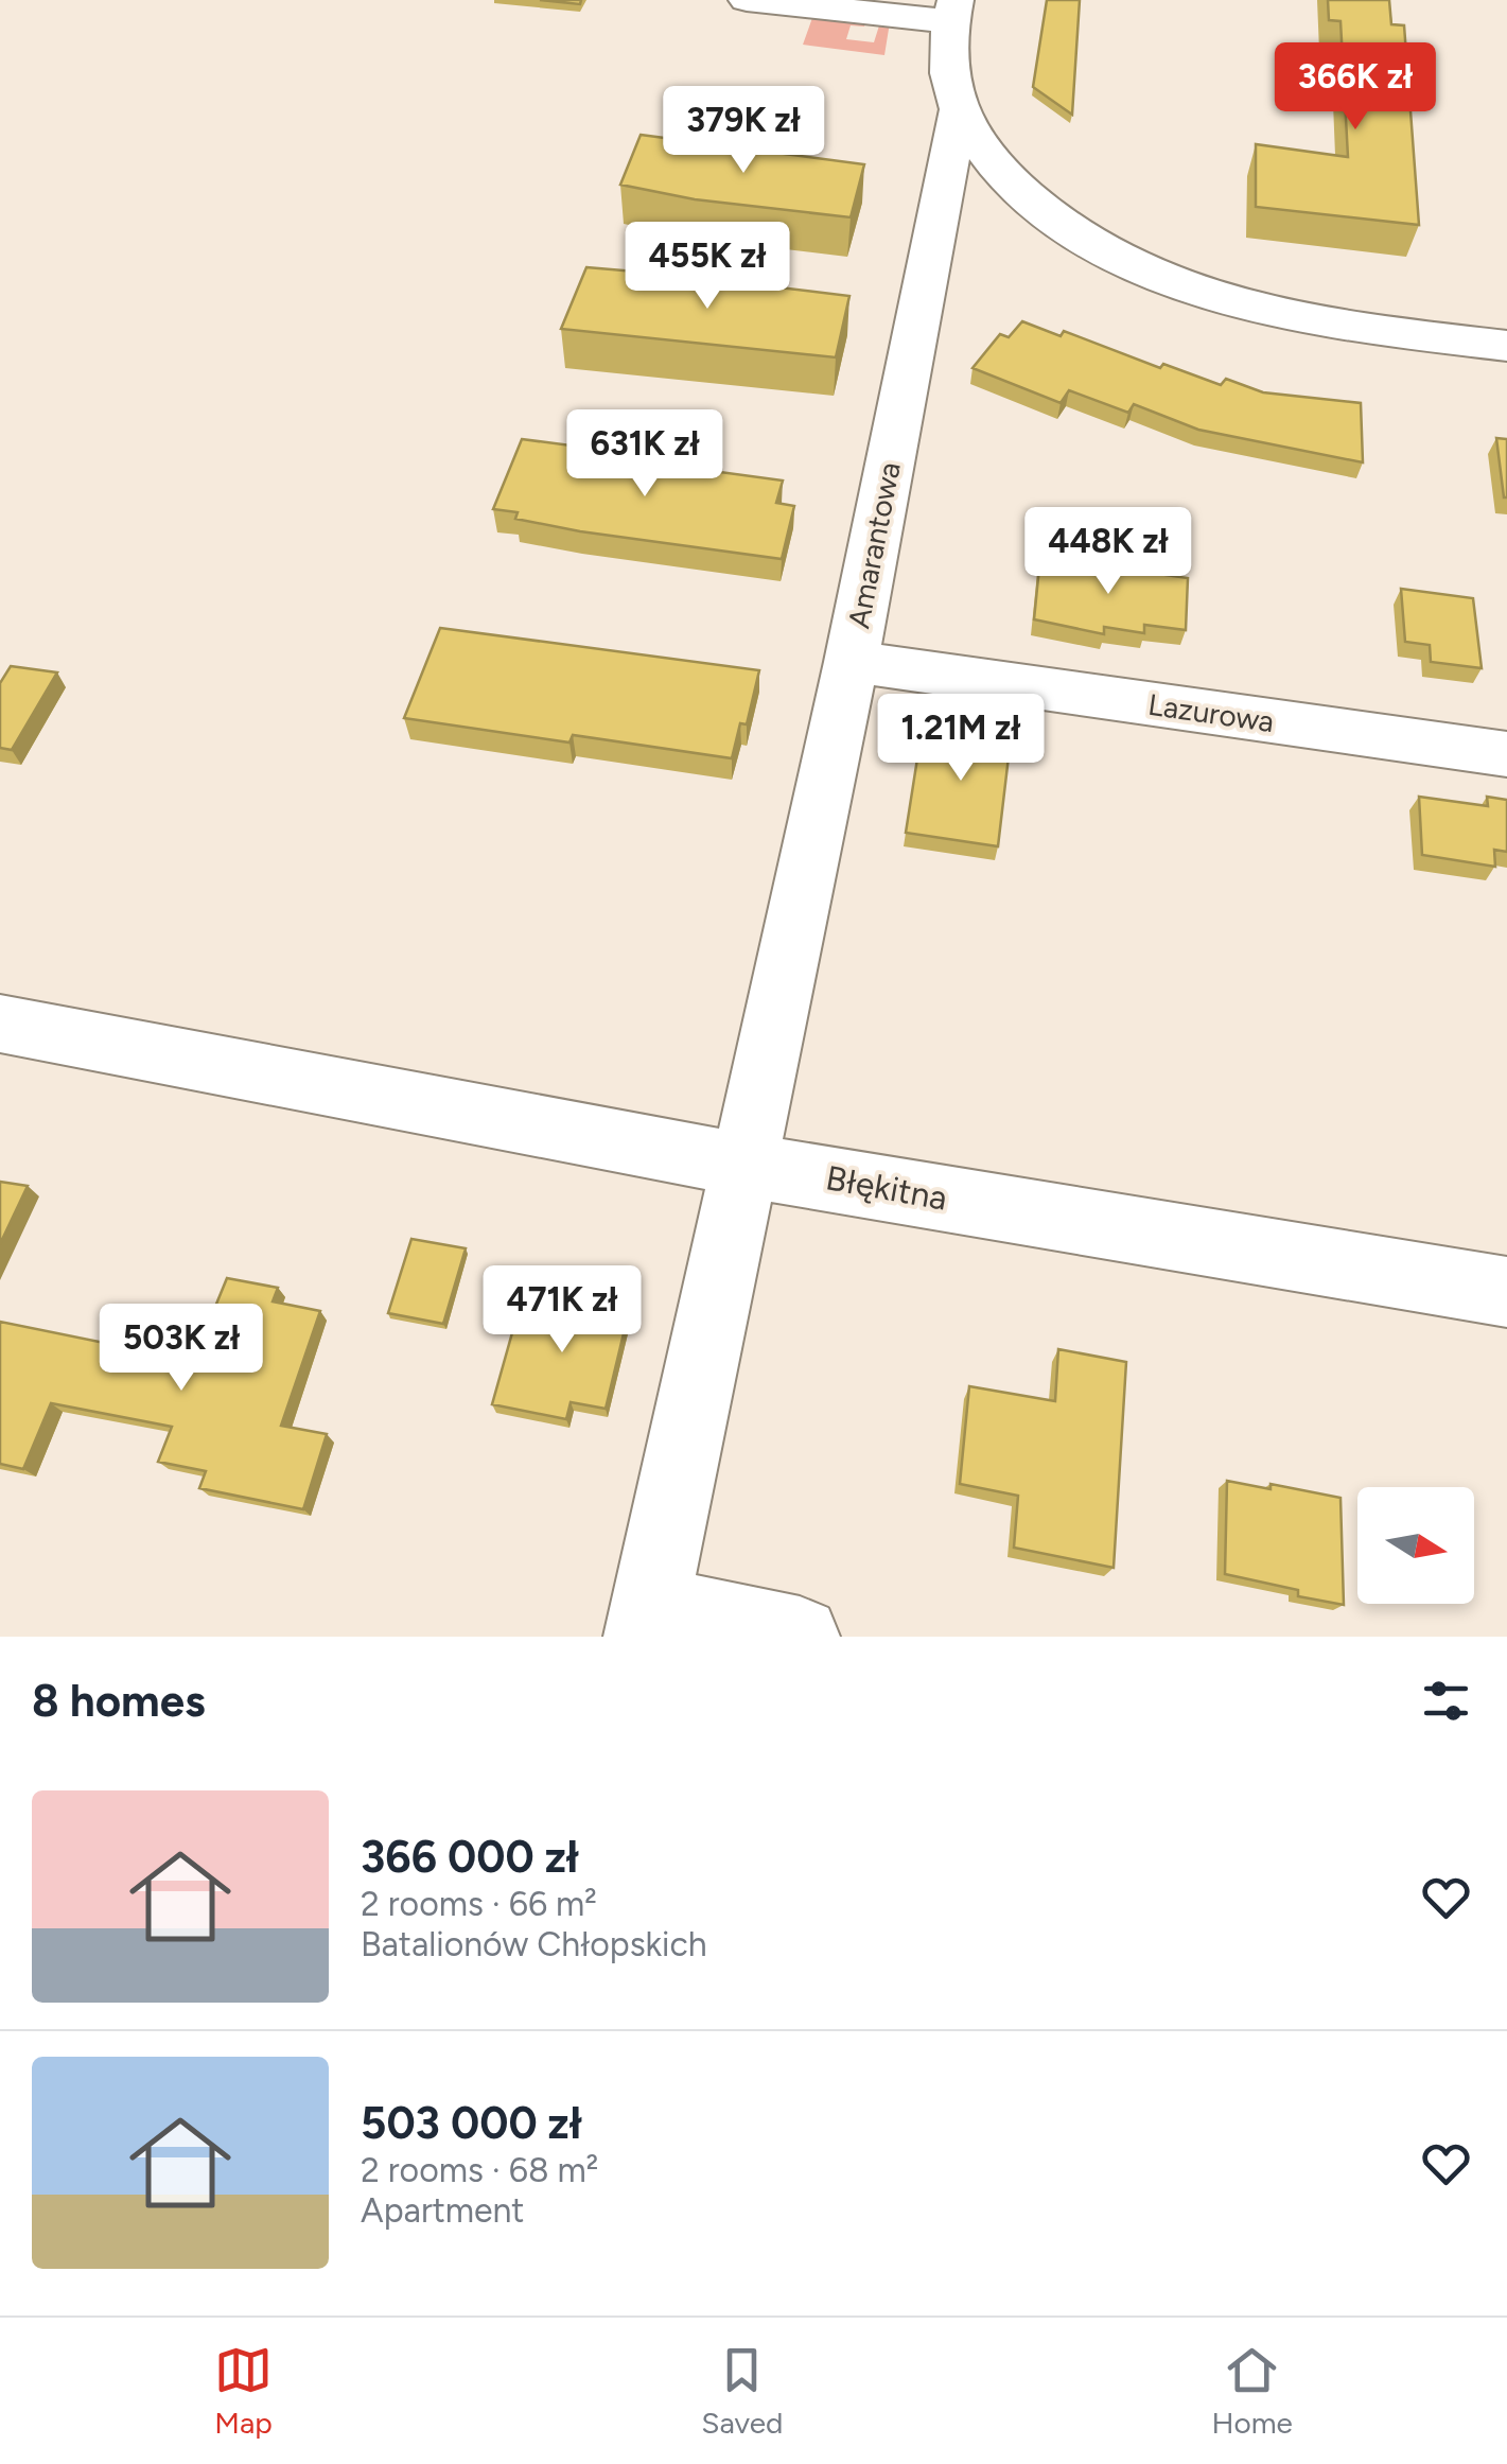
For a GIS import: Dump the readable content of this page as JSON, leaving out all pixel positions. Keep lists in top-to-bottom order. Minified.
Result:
{"streets":{"street":["Amarantowa","Lazurowa","Błękitna"]},"crossings":[["Amarantowa","Lazurowa"],["Amarantowa","Błękitna"]],"north":"right","page":{"price":["366K zł","379K zł","455K zł","631K zł","448K zł","1.21M zł","471K zł","503K zł"],"heading":"8 homes","list":[{"name":"366 000 zł","note":"2 rooms · 66 m² · Batalionów Chłopskich"},{"name":"503 000 zł","note":"2 rooms · 68 m² · Apartment"}],"tabs":["Map","Saved","Home"]}}
